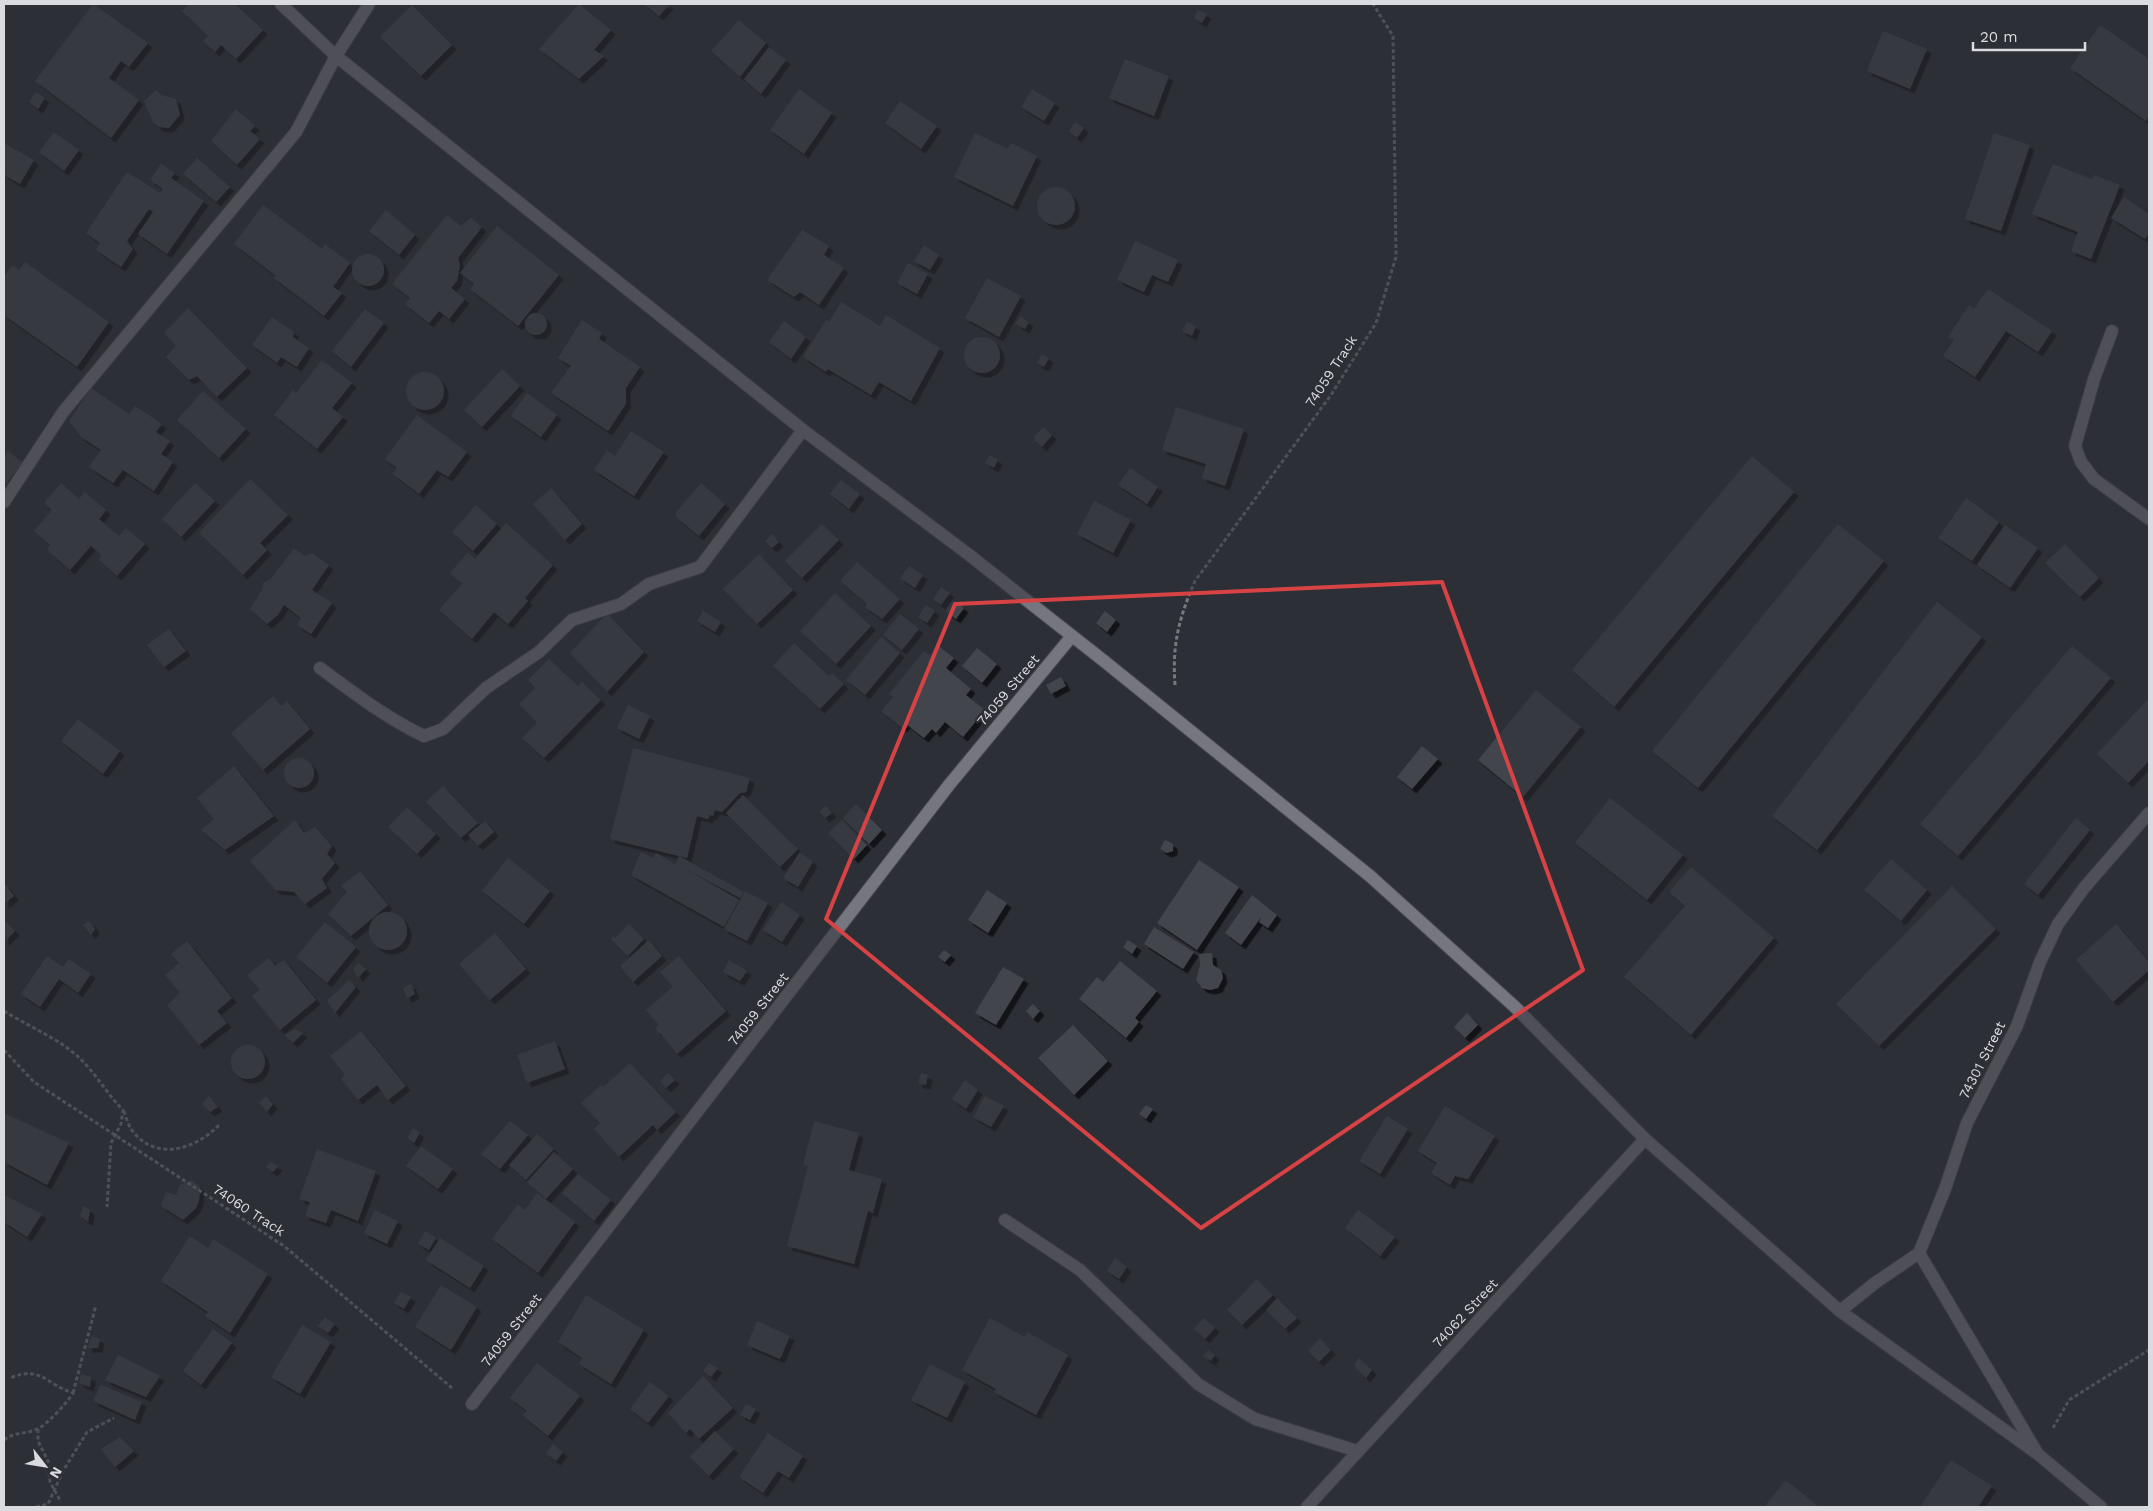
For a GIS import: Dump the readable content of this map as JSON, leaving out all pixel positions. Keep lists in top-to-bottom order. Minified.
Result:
{"streets":{"street":["74059 Street","74301 Street","74062 Street"],"path":["74059 Track","74060 Track"]},"crossings":[["74059 Street","74060 Track"]],"scale_bar":"20 m","north":"bottom right"}
